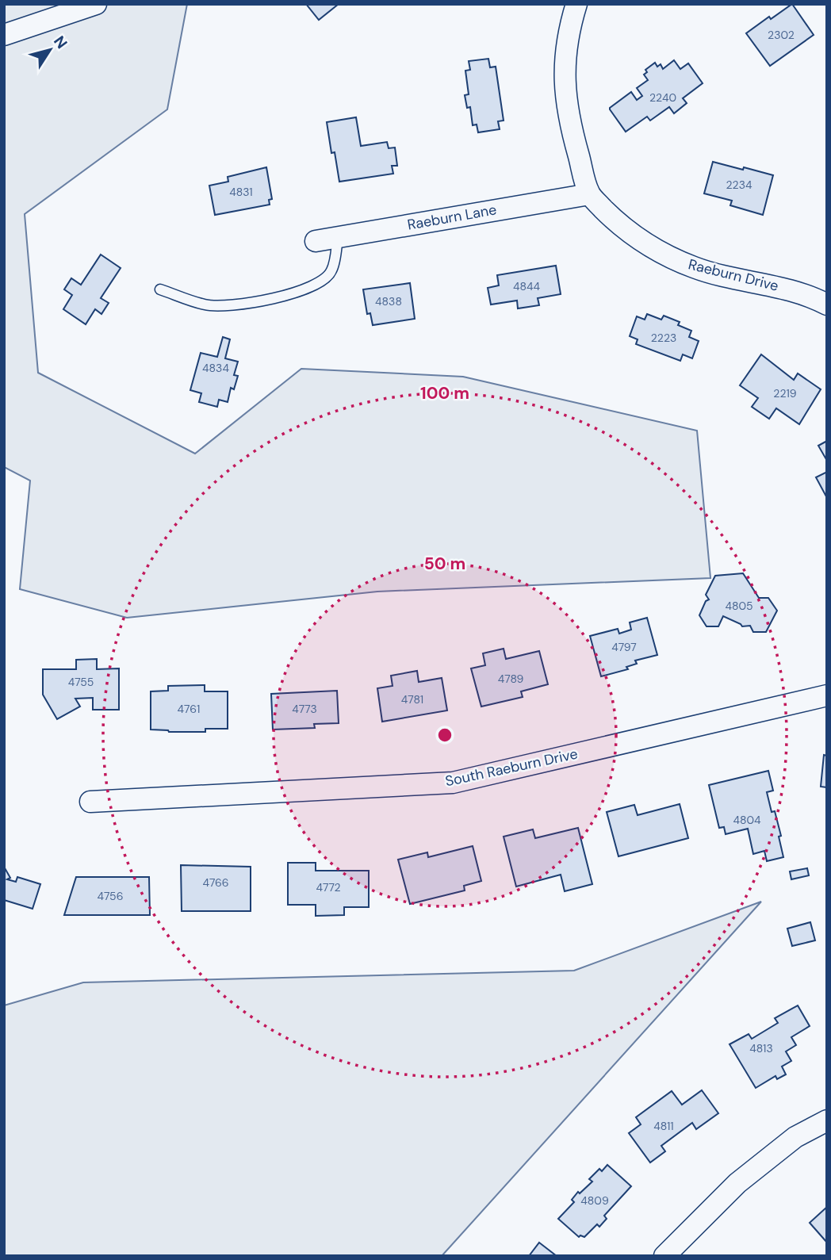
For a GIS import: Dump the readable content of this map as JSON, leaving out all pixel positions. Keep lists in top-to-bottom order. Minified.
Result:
{"streets":{"street":["Raeburn Lane","Raeburn Drive","South Raeburn Drive"]},"crossings":[["Raeburn Lane","Raeburn Drive"]],"house_numbers":["2302","2240","2234","4831","4844","4838","2223","4834","2219","4805","4797","4789","4755","4781","4761","4773","4804","4766","4772","4756","4813","4811","4809"],"north":"top right","rings":["100 m","50 m"]}
